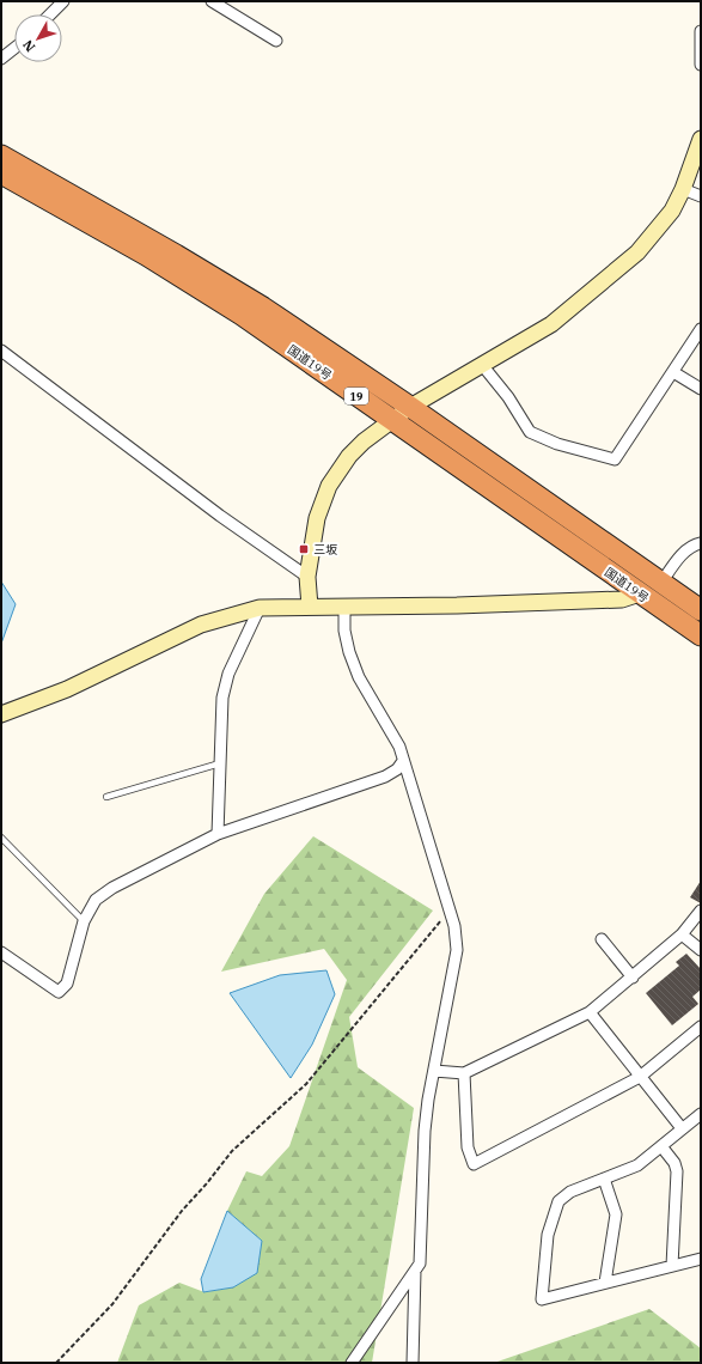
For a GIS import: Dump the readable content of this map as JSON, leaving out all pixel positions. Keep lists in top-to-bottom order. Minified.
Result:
{"streets":{"highway":["国道19号","19"]},"places":{"transit":["三坂"]},"north":"bottom left"}
